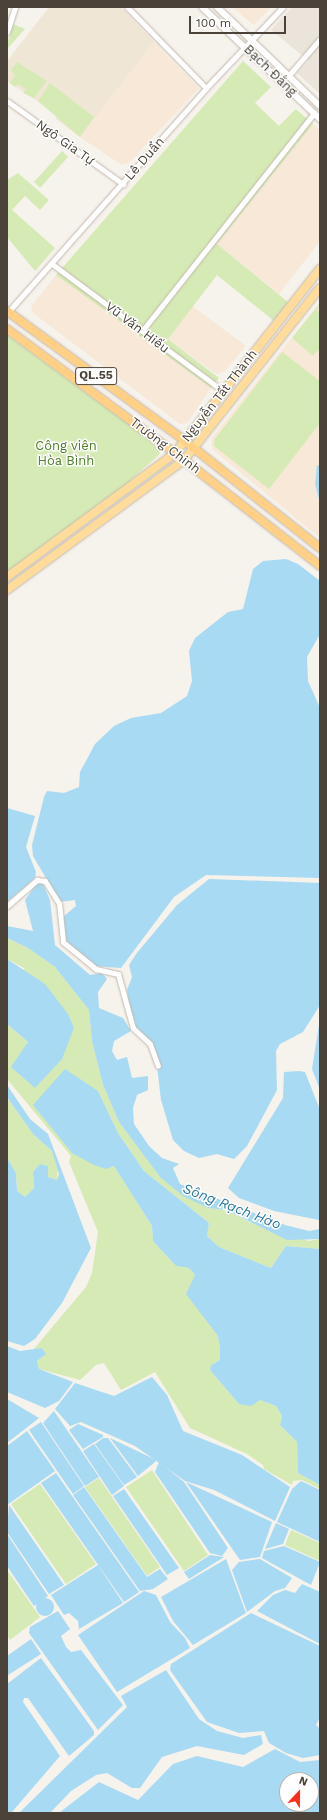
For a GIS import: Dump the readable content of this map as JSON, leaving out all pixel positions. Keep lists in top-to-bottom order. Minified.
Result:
{"streets":{"highway":["QL.55","Trường Chinh"],"main road":["Nguyễn Tất Thành"],"street":["Bạch Đằng","Ngô Gia Tự","Lê Duẩn","Vũ Văn Hiếu"]},"crossings":[["Bạch Đằng","Lê Duẩn"],["Ngô Gia Tự","Lê Duẩn"],["Lê Duẩn","Vũ Văn Hiếu"],["Lê Duẩn","Trường Chinh"],["Vũ Văn Hiếu","Nguyễn Tất Thành"],["Nguyễn Tất Thành","Trường Chinh"]],"water":["Sông Rạch Hào"],"parks":["Công viên Hòa Bình"],"scale_bar":"100 m","north":"top"}
